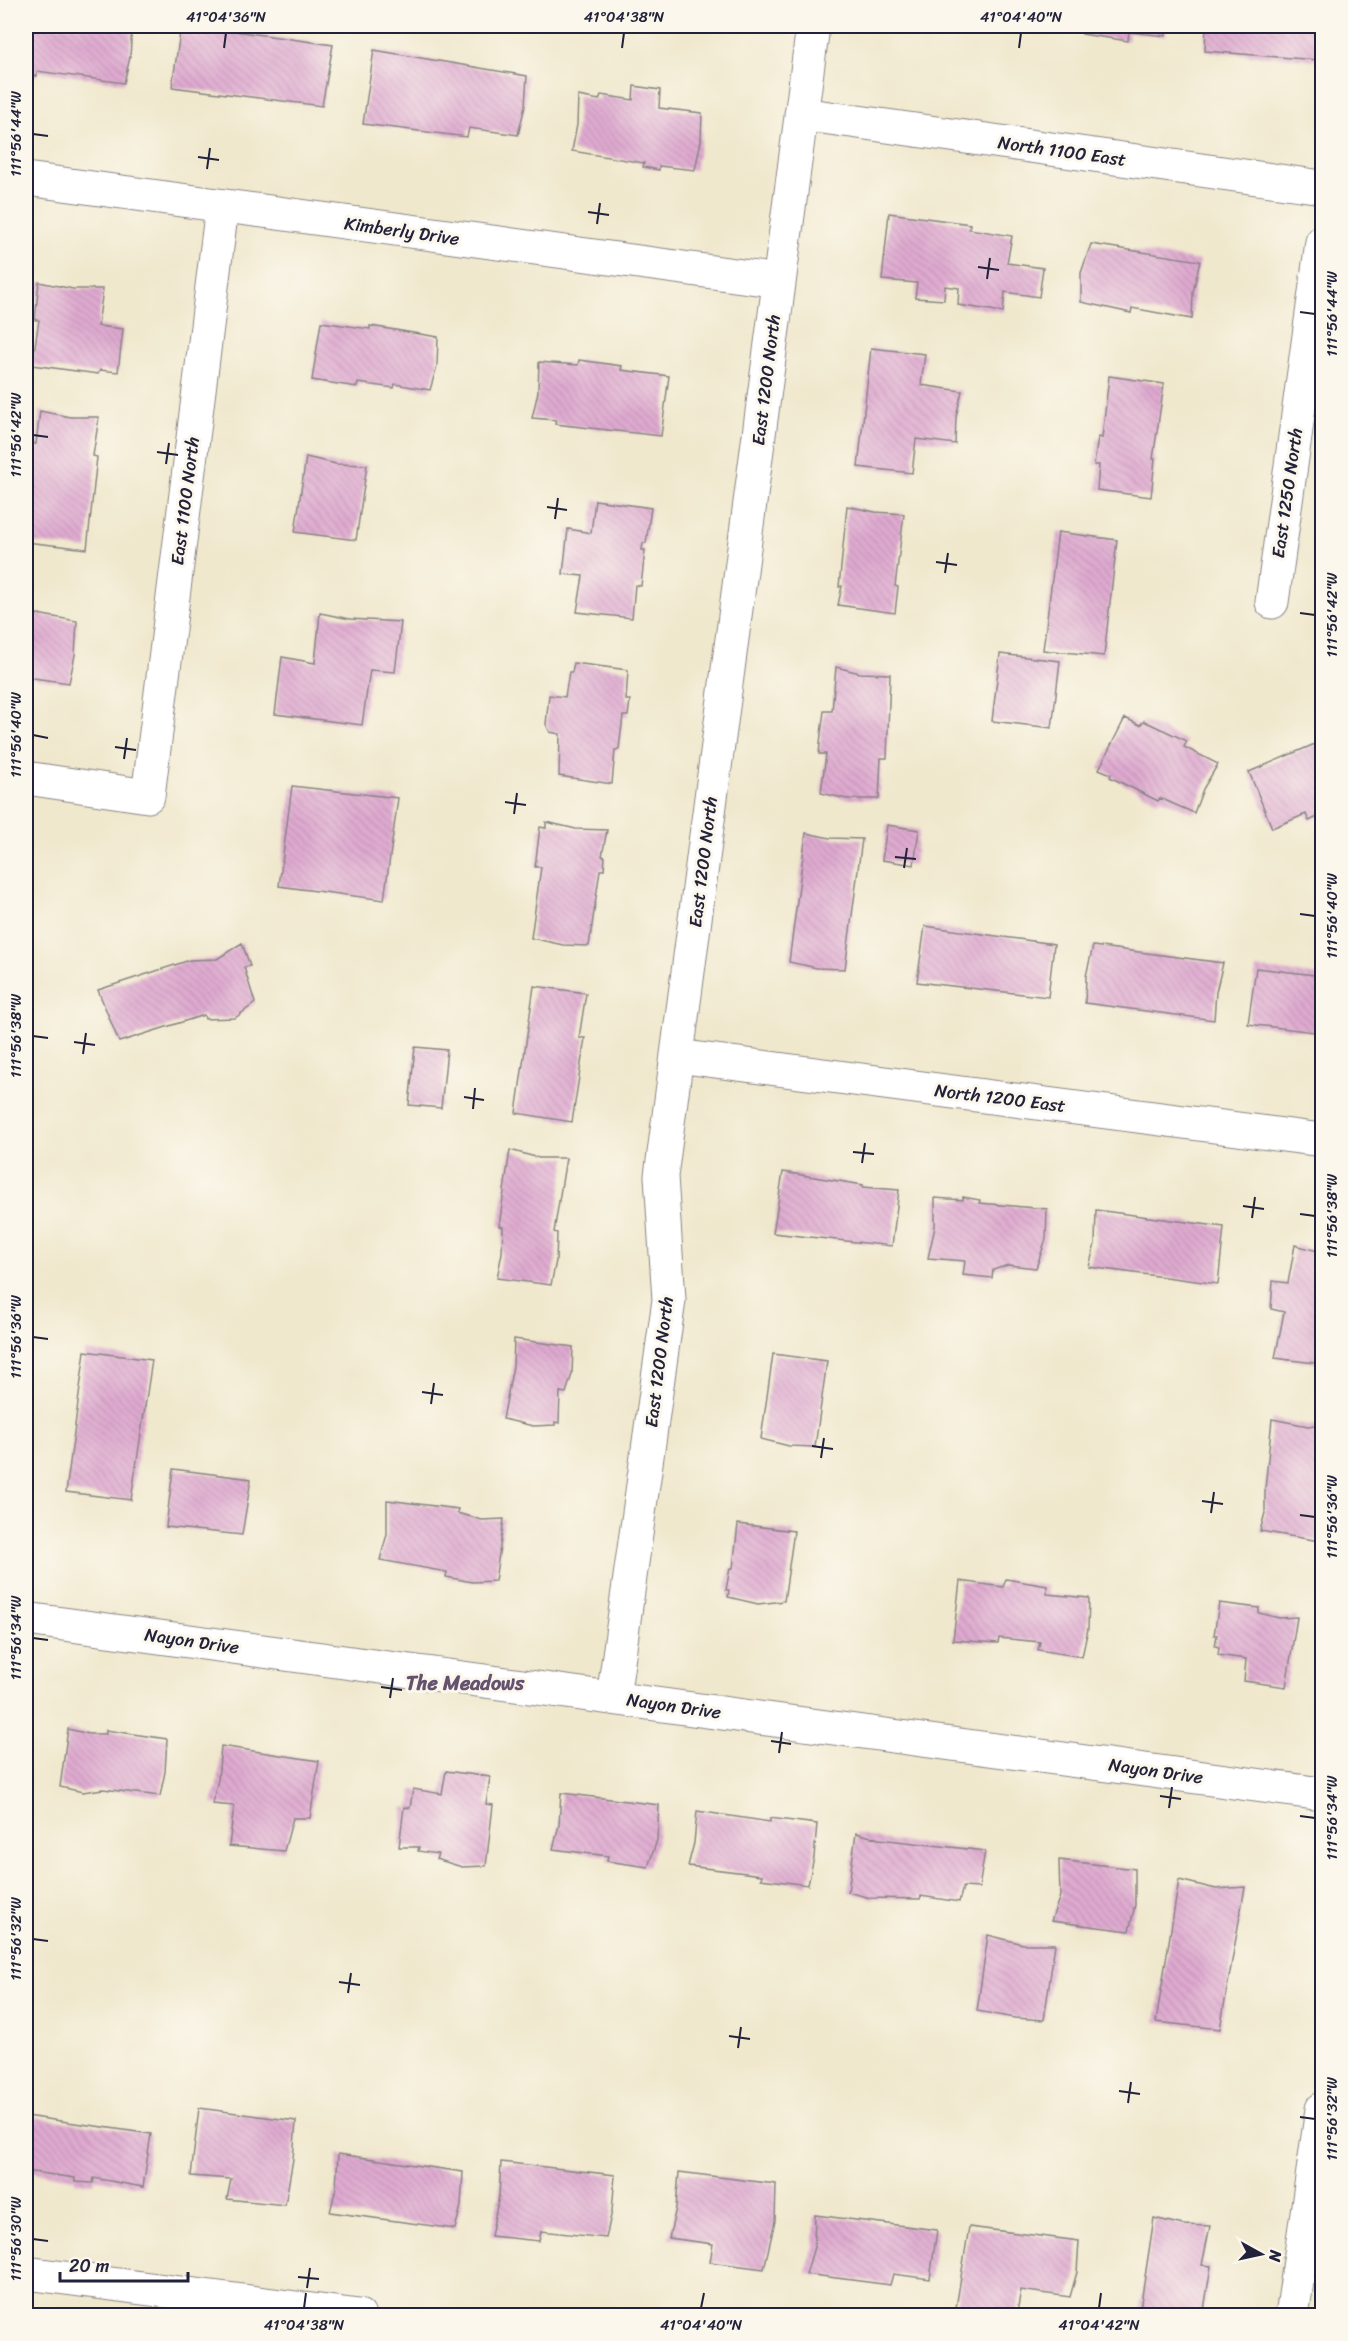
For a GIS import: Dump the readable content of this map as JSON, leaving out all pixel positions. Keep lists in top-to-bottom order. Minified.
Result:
{"streets":{"street":["North 1100 East","Kimberly Drive","East 1200 North","East 1250 North","East 1100 North","North 1200 East","Nayon Drive"]},"crossings":[["North 1100 East","East 1200 North"],["Kimberly Drive","East 1200 North"],["Kimberly Drive","East 1100 North"],["East 1200 North","North 1200 East"],["East 1200 North","Nayon Drive"]],"districts":["The Meadows"],"scale_bar":"20 m","north":"right","coordinates":["41°04'36\"N","41°04'38\"N","41°04'40\"N","111°56'44\"W","111°56'42\"W","111°56'40\"W","111°56'38\"W","111°56'36\"W","111°56'34\"W","111°56'32\"W","111°56'30\"W","41°04'42\"N"]}
